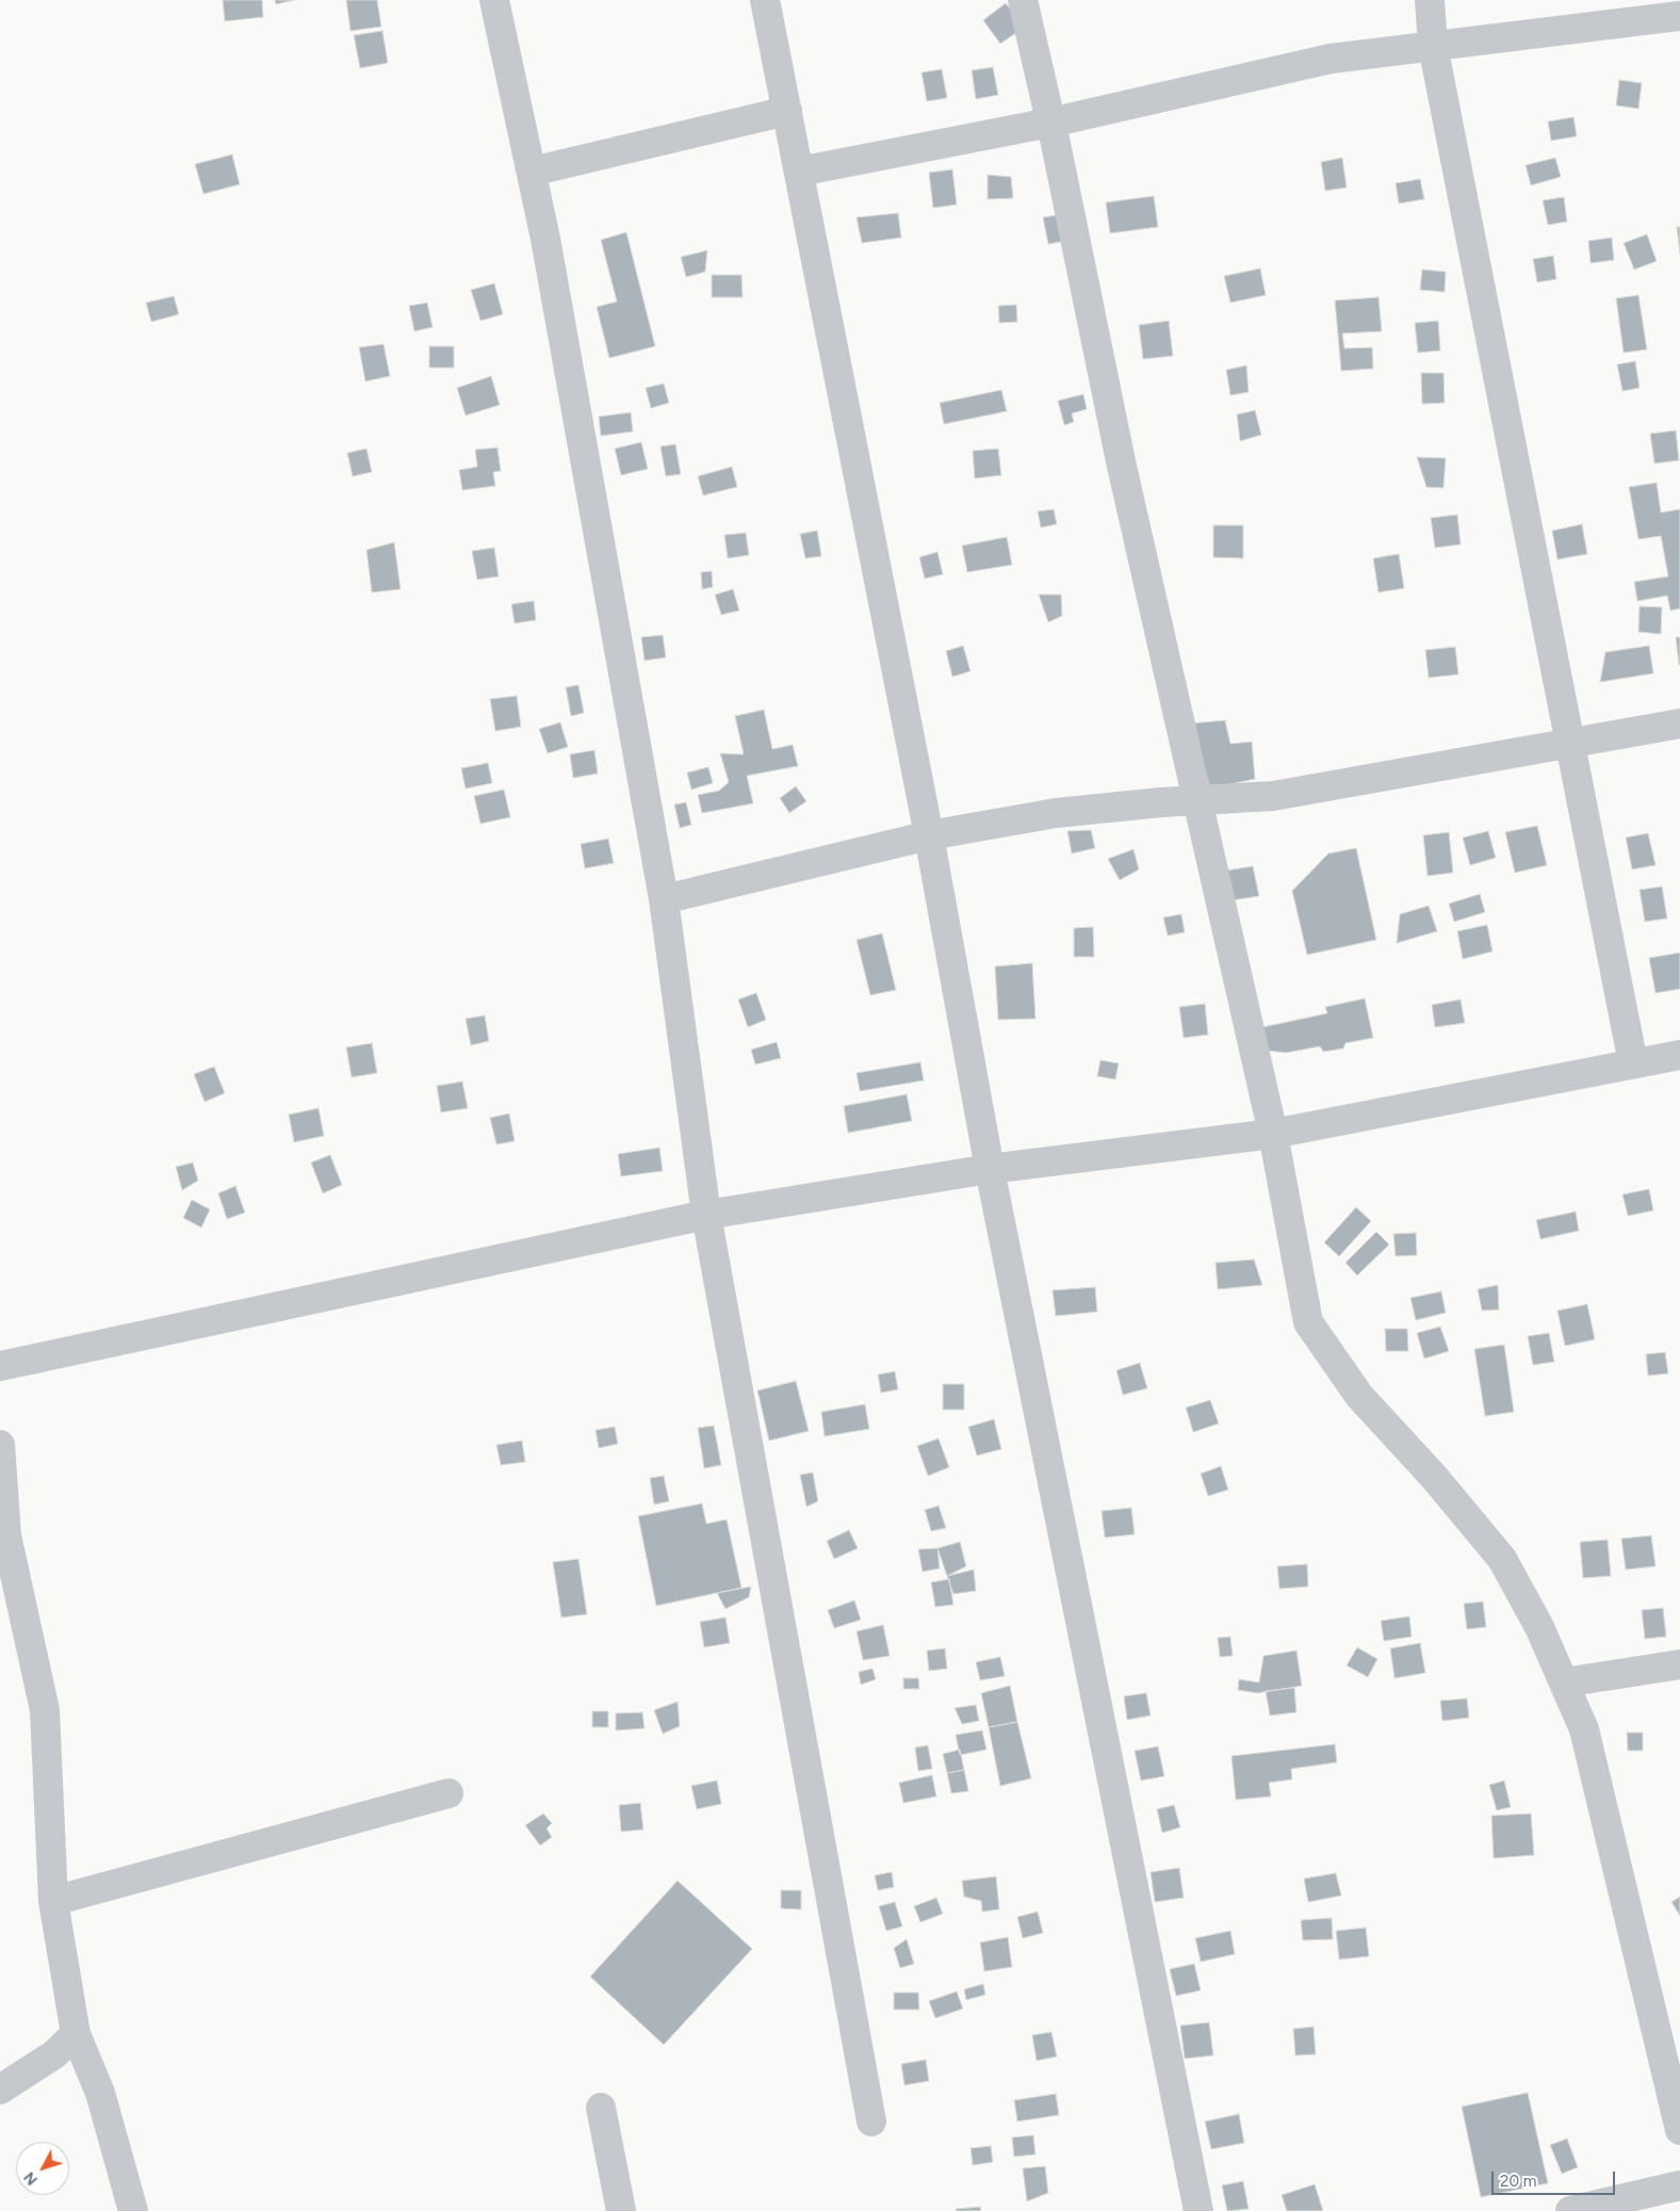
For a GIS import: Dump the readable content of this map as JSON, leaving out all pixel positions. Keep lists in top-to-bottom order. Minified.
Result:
{"scale_bar":"20 m","north":"bottom left"}
